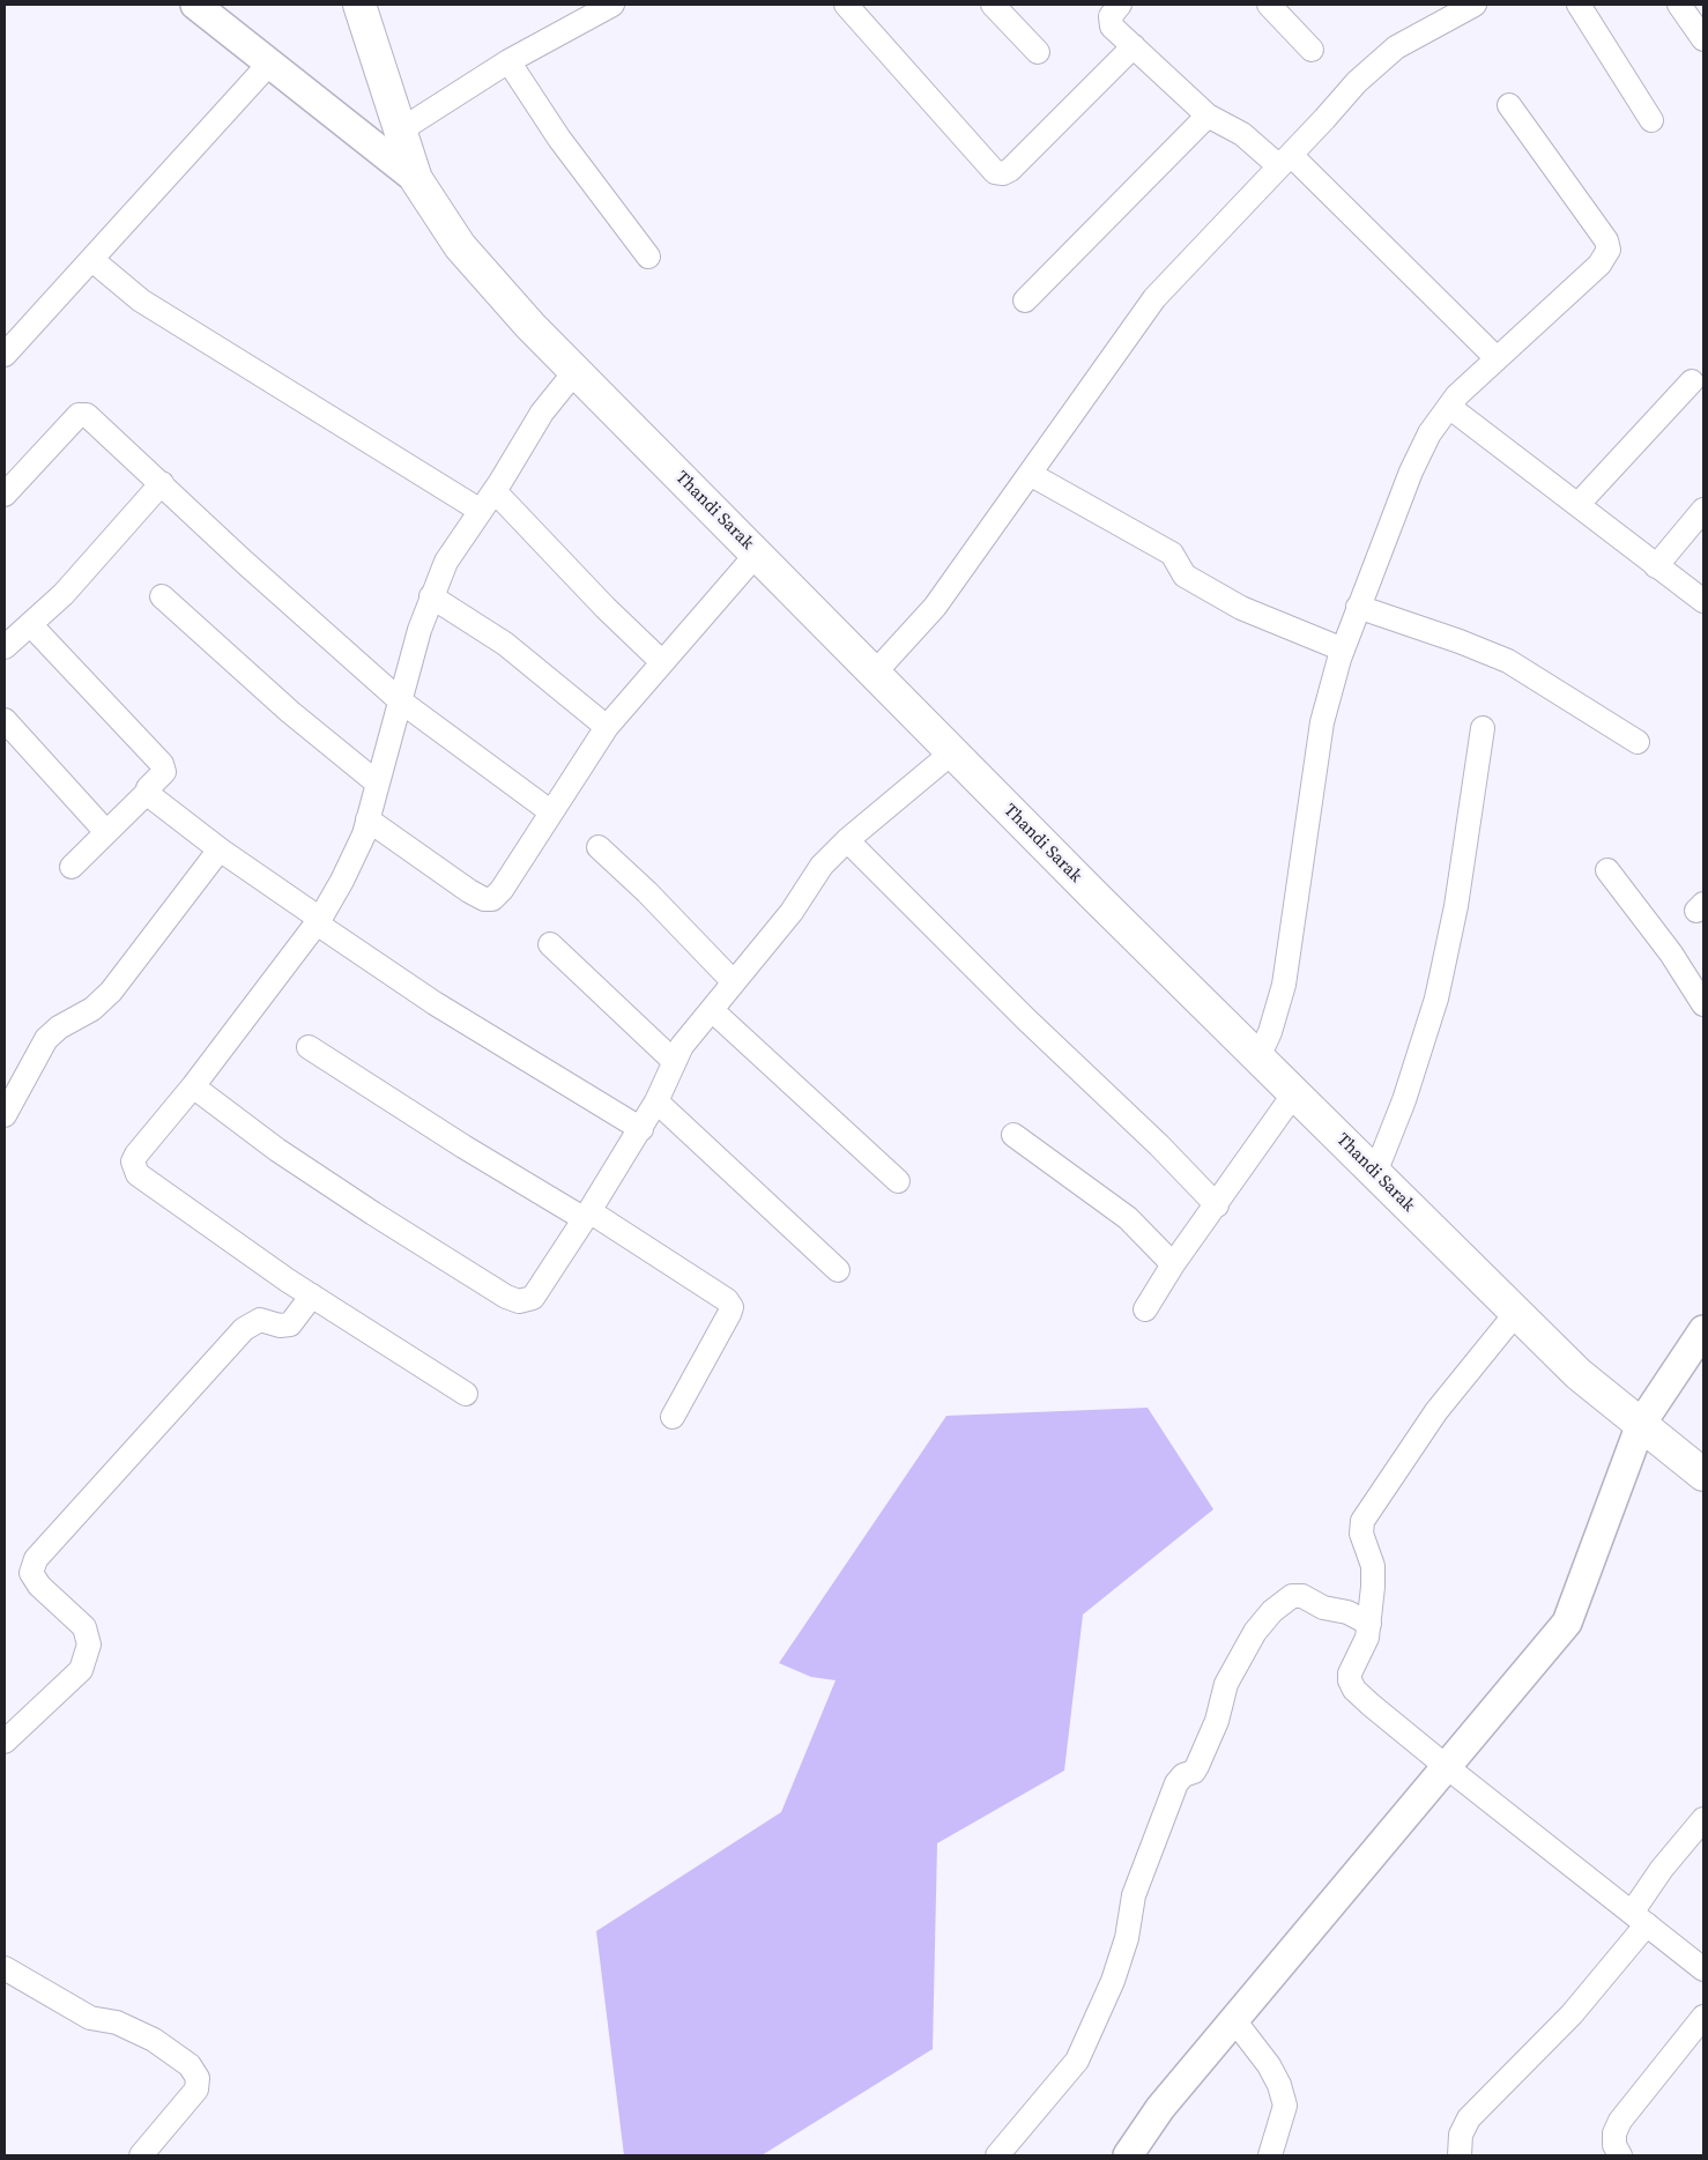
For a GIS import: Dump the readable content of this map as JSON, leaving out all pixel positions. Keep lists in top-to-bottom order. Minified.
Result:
{"streets":{"main road":["Thandi Sarak"]}}
